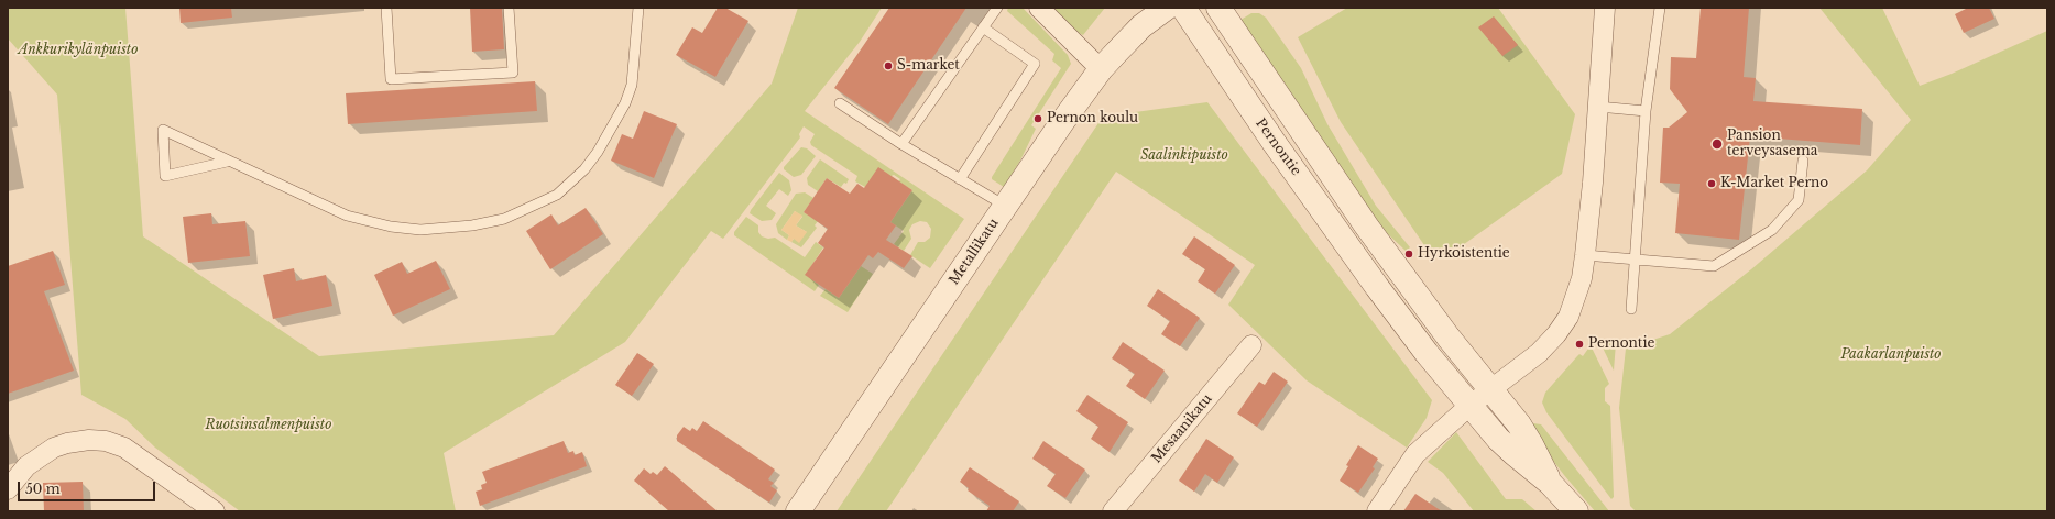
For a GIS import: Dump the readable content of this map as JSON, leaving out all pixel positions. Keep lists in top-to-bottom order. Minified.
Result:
{"streets":{"street":["Pernontie","Metallikatu","Mesaanikatu"]},"parks":["Ankkurikylänpuisto","Saalinkipuisto","Paakarlanpuisto","Ruotsinsalmenpuisto"],"places":["S-market","Pernon koulu","Pansion terveysasema","K-Market Perno","Hyrköistentie","Pernontie"],"scale_bar":"50 m"}
